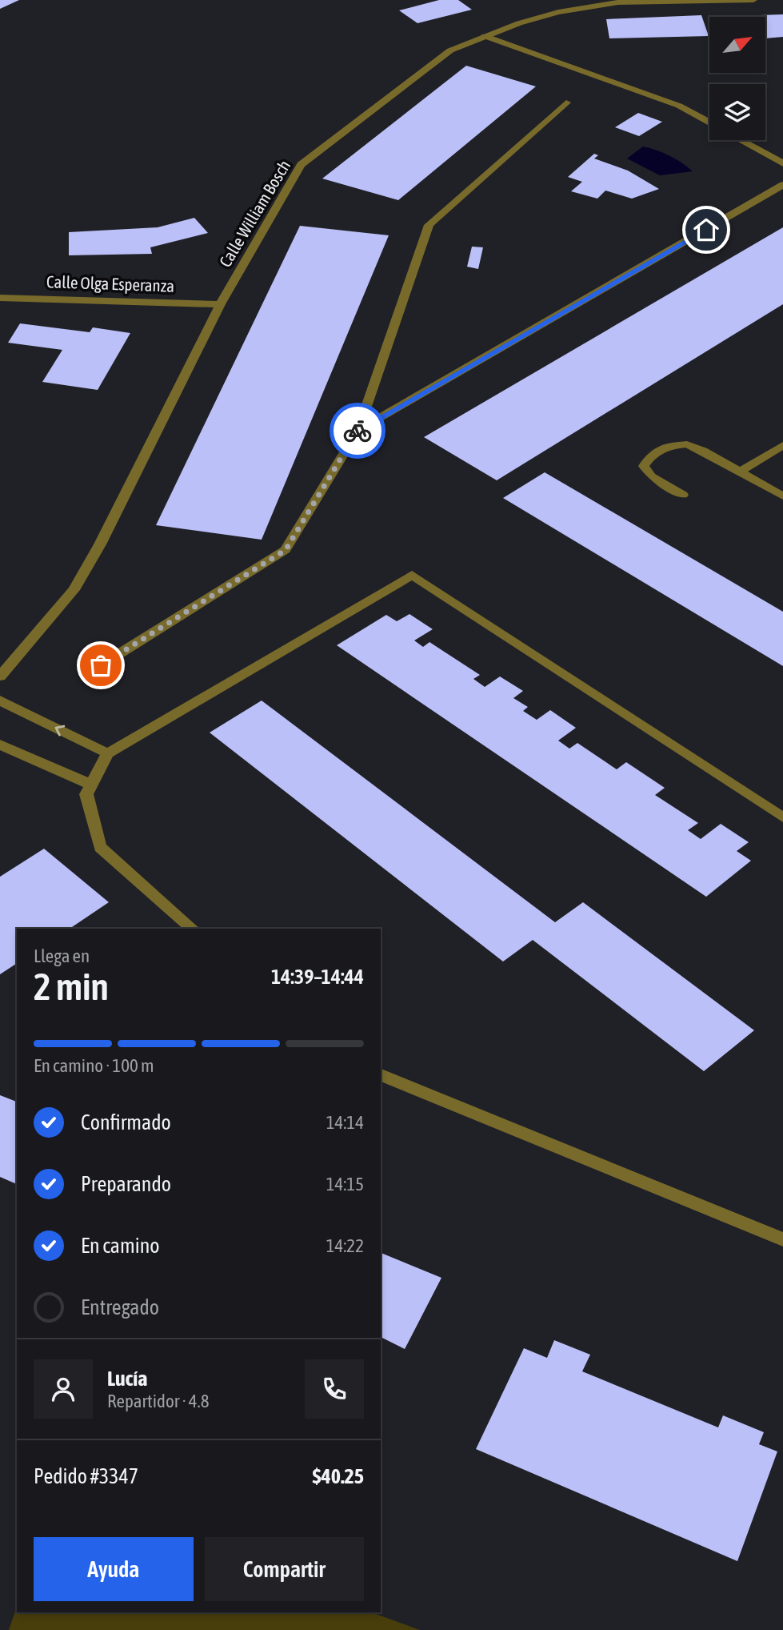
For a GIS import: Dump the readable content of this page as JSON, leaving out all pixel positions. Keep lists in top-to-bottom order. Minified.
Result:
{"streets":{"street":["Calle William Bosch","Calle Olga Esperanza"]},"crossings":[["Calle William Bosch","Calle Olga Esperanza"]],"north":"top right","page":{"heading":["2 min","Llega en","14:39–14:44"],"panel":["Lucía","Repartidor · 4.8","Pedido #3347","$40.25"],"bar":"En camino · 100 m","list":[["Confirmado","14:14"],["Preparando","14:15"],["En camino","14:22"],"Entregado"],"buttons":["Ayuda","Compartir"]}}
